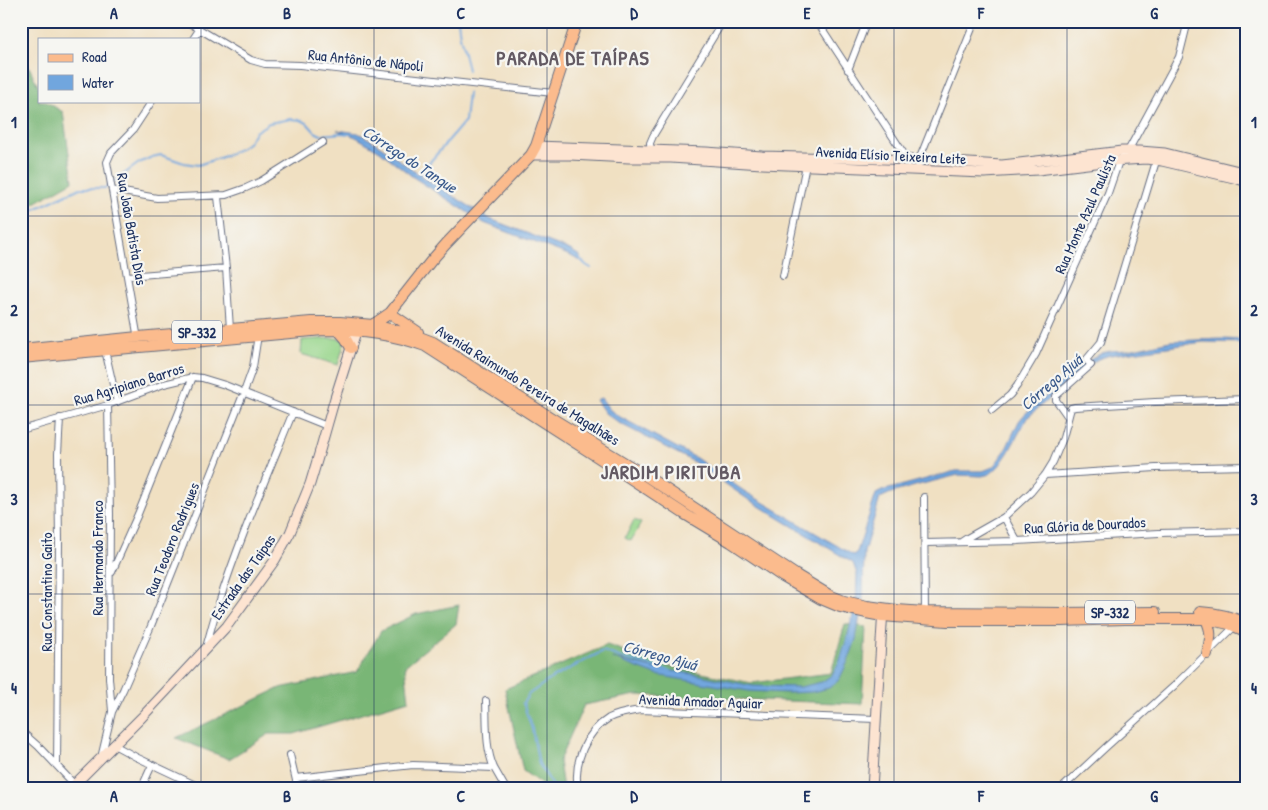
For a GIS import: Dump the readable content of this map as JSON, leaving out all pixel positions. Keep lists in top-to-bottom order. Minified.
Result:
{"streets":{"main road":["Avenida Elísio Teixeira Leite","SP-332","Avenida Raimundo Pereira de Magalhães","Estrada das Taipas"],"street":["Rua Antônio de Nápoli","Rua Monte Azul Paulista","Rua João Batista Dias","Rua Agripiano Barros","Rua Glória de Dourados","Rua Teodoro Rodrigues","Rua Hermando Franco","Rua Constantino Gaito","Avenida Amador Aguiar"]},"crossings":[["Avenida Elísio Teixeira Leite","Rua Monte Azul Paulista"],["Rua João Batista Dias","Avenida Raimundo Pereira de Magalhães"],["Rua Agripiano Barros","Rua Teodoro Rodrigues"],["Rua Agripiano Barros","Rua Hermando Franco"],["Rua Agripiano Barros","Estrada das Taipas"],["Rua Agripiano Barros","Rua Constantino Gaito"],["Avenida Raimundo Pereira de Magalhães","Rua Teodoro Rodrigues"],["Avenida Raimundo Pereira de Magalhães","Estrada das Taipas"],["Rua Teodoro Rodrigues","Rua Hermando Franco"],["Rua Teodoro Rodrigues","Estrada das Taipas"]],"districts":["PARADA DE TAÍPAS","JARDIM PIRITUBA"],"water":["Córrego do Tanque","Córrego Ajuá"],"legend":["Road","Water"],"grid":{"columns":["A","B","C","D","E","F","G"],"rows":["1","2","3","4"]}}
